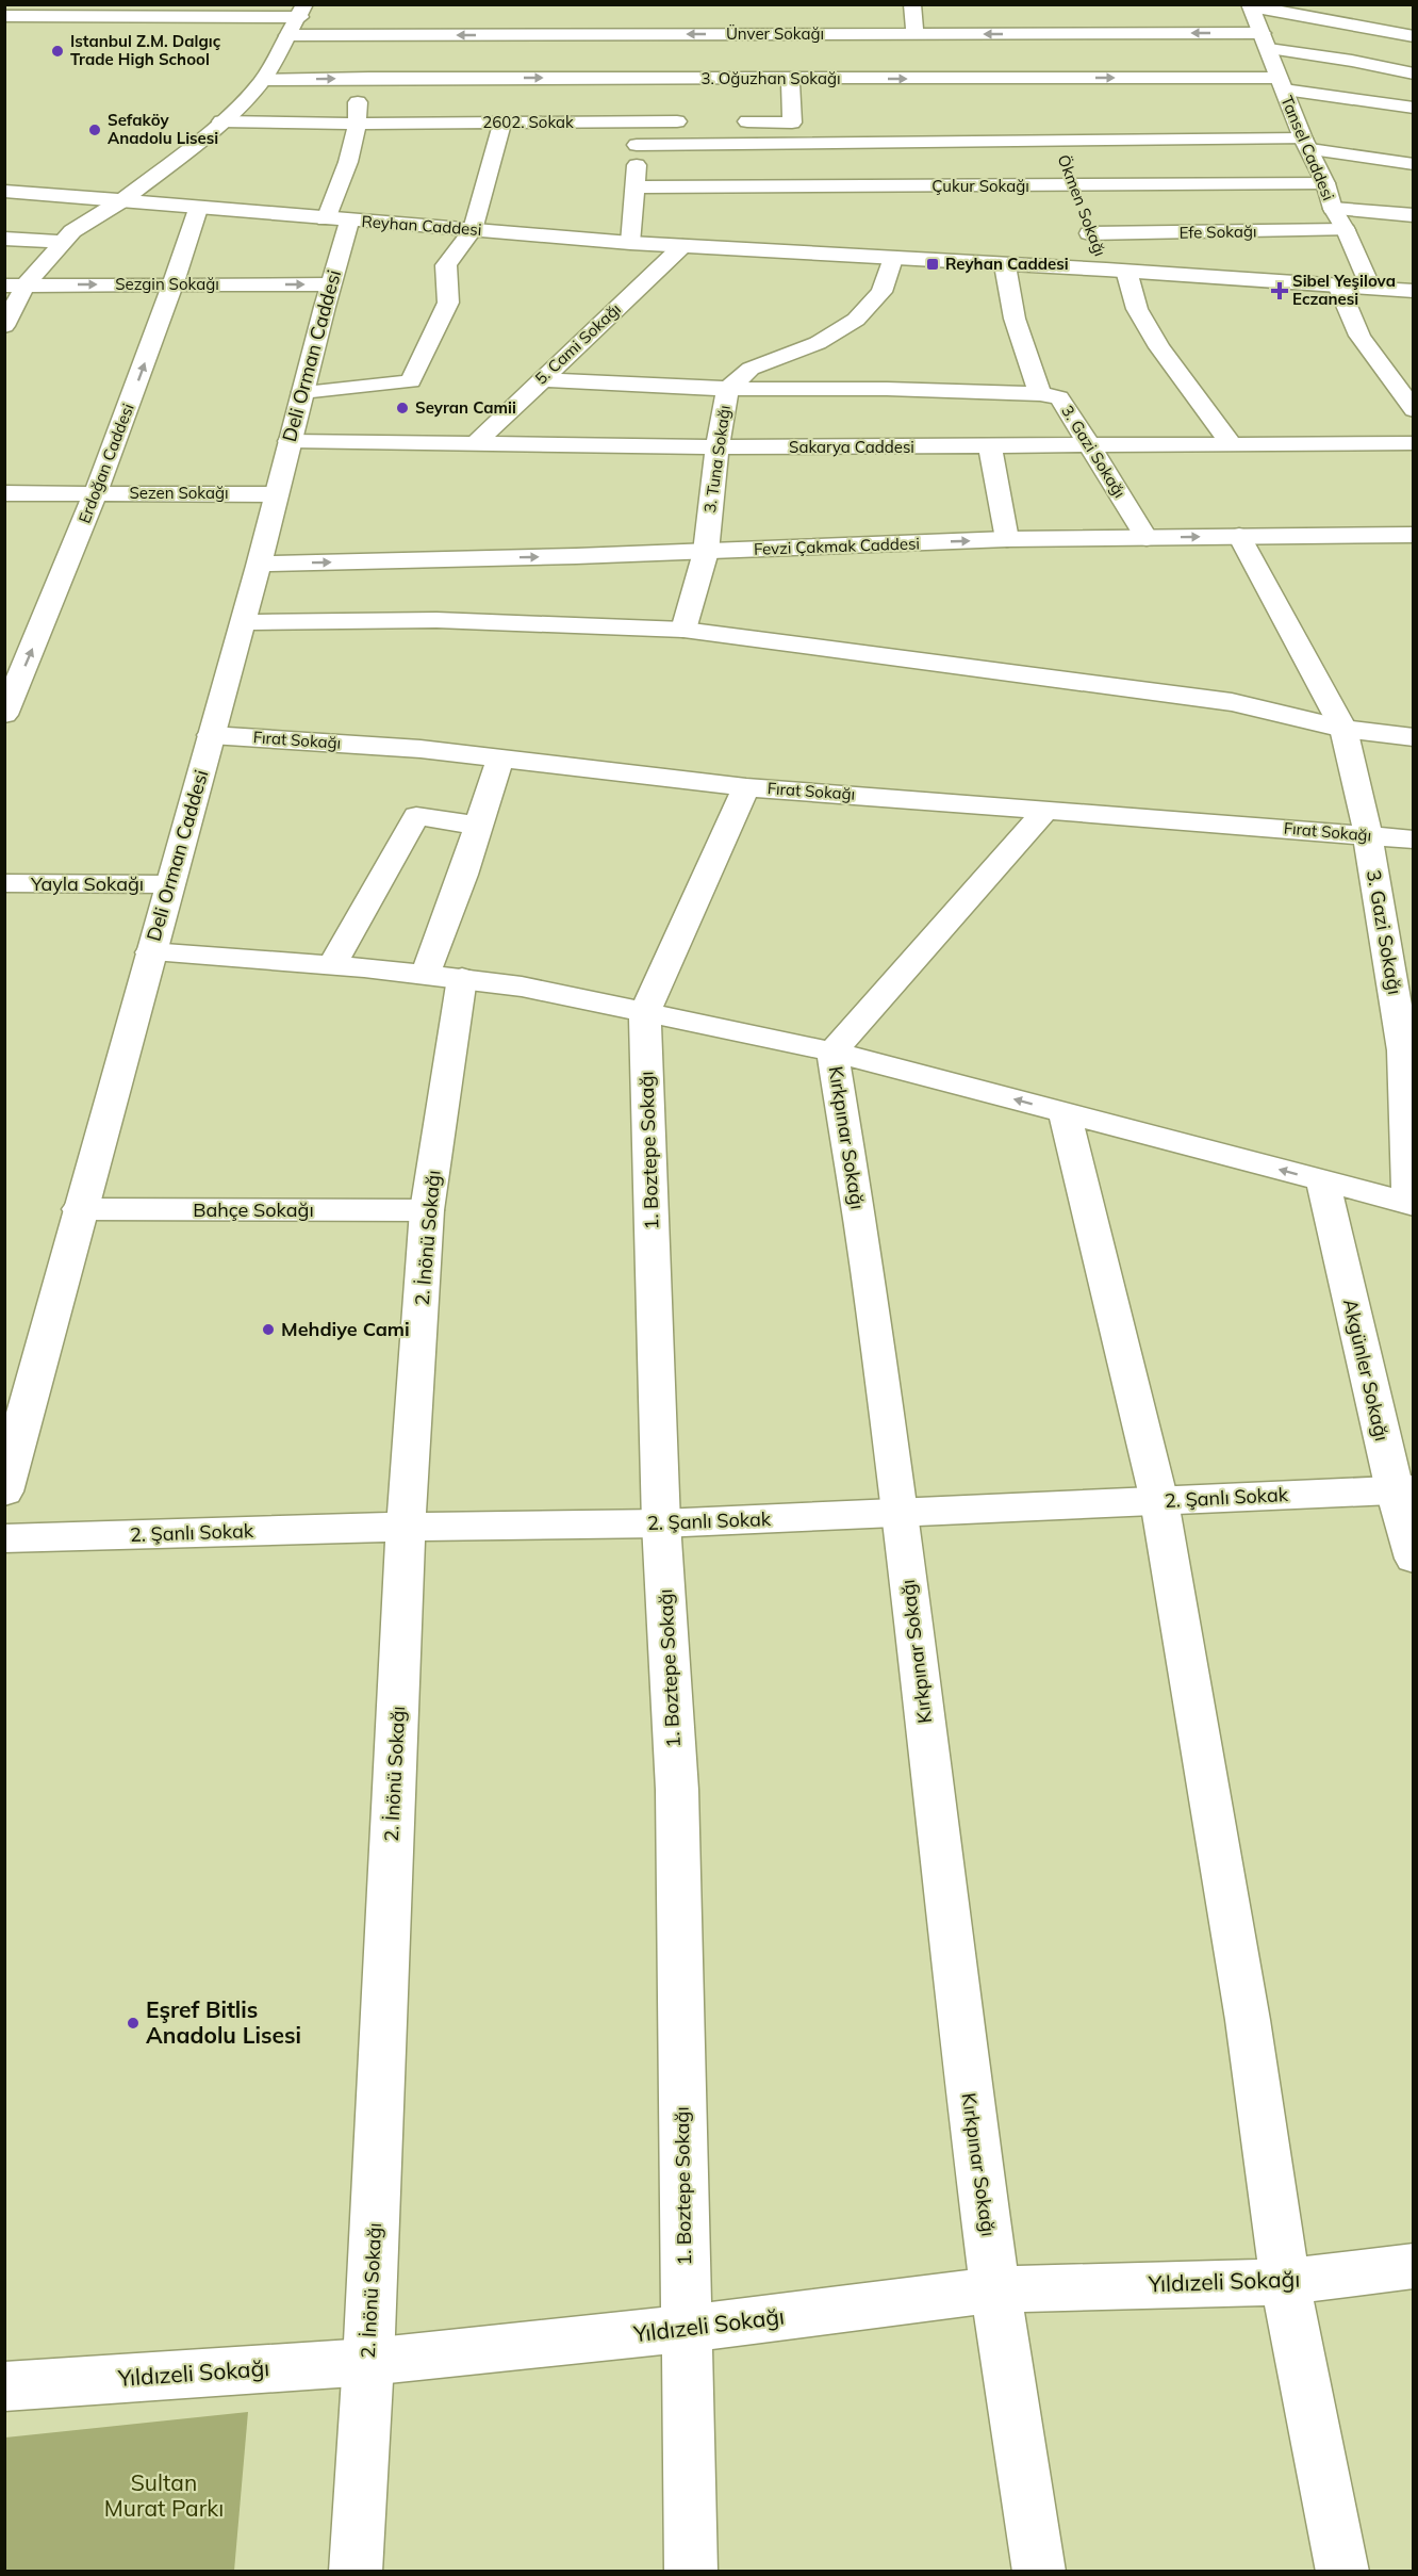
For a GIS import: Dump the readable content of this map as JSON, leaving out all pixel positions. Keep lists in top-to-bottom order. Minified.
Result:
{"streets":{"street":["Ünver Sokağı","3. Oğuzhan Sokağı","2602. Sokak","Tansel Caddesi","Çukur Sokağı","Ökmen Sokağı","Reyhan Caddesi","Efe Sokağı","Sezgin Sokağı","5. Cami Sokağı","Deli Orman Caddesi","Sakarya Caddesi","3. Gazi Sokağı","3. Tuna Sokağı","Erdoğan Caddesi","Sezen Sokağı","Fevzi Çakmak Caddesi","Fırat Sokağı","Yayla Sokağı","Kırkpınar Sokağı","1. Boztepe Sokağı","Bahçe Sokağı","2. İnönü Sokağı","Akgünler Sokağı","2. Şanlı Sokak","Yıldızeli Sokağı"]},"crossings":[["Ünver Sokağı","Tansel Caddesi"],["Ünver Sokağı","Deli Orman Caddesi"],["3. Oğuzhan Sokağı","Tansel Caddesi"],["3. Oğuzhan Sokağı","Deli Orman Caddesi"],["2602. Sokak","Deli Orman Caddesi"],["Tansel Caddesi","Çukur Sokağı"],["Tansel Caddesi","Reyhan Caddesi"],["Tansel Caddesi","Efe Sokağı"],["Çukur Sokağı","Ökmen Sokağı"],["Ökmen Sokağı","Reyhan Caddesi"],["Ökmen Sokağı","Efe Sokağı"],["Ökmen Sokağı","Sakarya Caddesi"],["Reyhan Caddesi","5. Cami Sokağı"],["Reyhan Caddesi","Deli Orman Caddesi"],["Reyhan Caddesi","3. Gazi Sokağı"],["Reyhan Caddesi","3. Tuna Sokağı"],["Reyhan Caddesi","Erdoğan Caddesi"],["Sezgin Sokağı","Deli Orman Caddesi"],["Sezgin Sokağı","Erdoğan Caddesi"],["5. Cami Sokağı","Sakarya Caddesi"],["Deli Orman Caddesi","Sakarya Caddesi"],["Deli Orman Caddesi","Sezen Sokağı"],["Deli Orman Caddesi","Fevzi Çakmak Caddesi"],["Deli Orman Caddesi","Fırat Sokağı"],["Deli Orman Caddesi","Yayla Sokağı"],["Deli Orman Caddesi","Bahçe Sokağı"],["Sakarya Caddesi","3. Gazi Sokağı"],["Sakarya Caddesi","3. Tuna Sokağı"],["3. Gazi Sokağı","Fevzi Çakmak Caddesi"],["3. Gazi Sokağı","Fırat Sokağı"],["3. Tuna Sokağı","Fevzi Çakmak Caddesi"],["Erdoğan Caddesi","Sezen Sokağı"],["Fırat Sokağı","Kırkpınar Sokağı"],["Fırat Sokağı","1. Boztepe Sokağı"],["Fırat Sokağı","2. İnönü Sokağı"],["Kırkpınar Sokağı","2. Şanlı Sokak"],["Kırkpınar Sokağı","Yıldızeli Sokağı"],["1. Boztepe Sokağı","2. Şanlı Sokak"],["1. Boztepe Sokağı","Yıldızeli Sokağı"],["Bahçe Sokağı","2. İnönü Sokağı"],["2. İnönü Sokağı","2. Şanlı Sokak"],["2. İnönü Sokağı","Yıldızeli Sokağı"],["Akgünler Sokağı","2. Şanlı Sokak"]],"one_way":["Erdoğan Caddesi"],"parks":["Sultan Murat Parkı"],"places":{"other":["Istanbul Z.M. Dalgıç Trade High School","Sefaköy Anadolu Lisesi","Seyran Camii","Mehdiye Cami","Eşref Bitlis Anadolu Lisesi"],"transit":["Reyhan Caddesi"],"health":["Sibel Yeşilova Eczanesi"]}}
